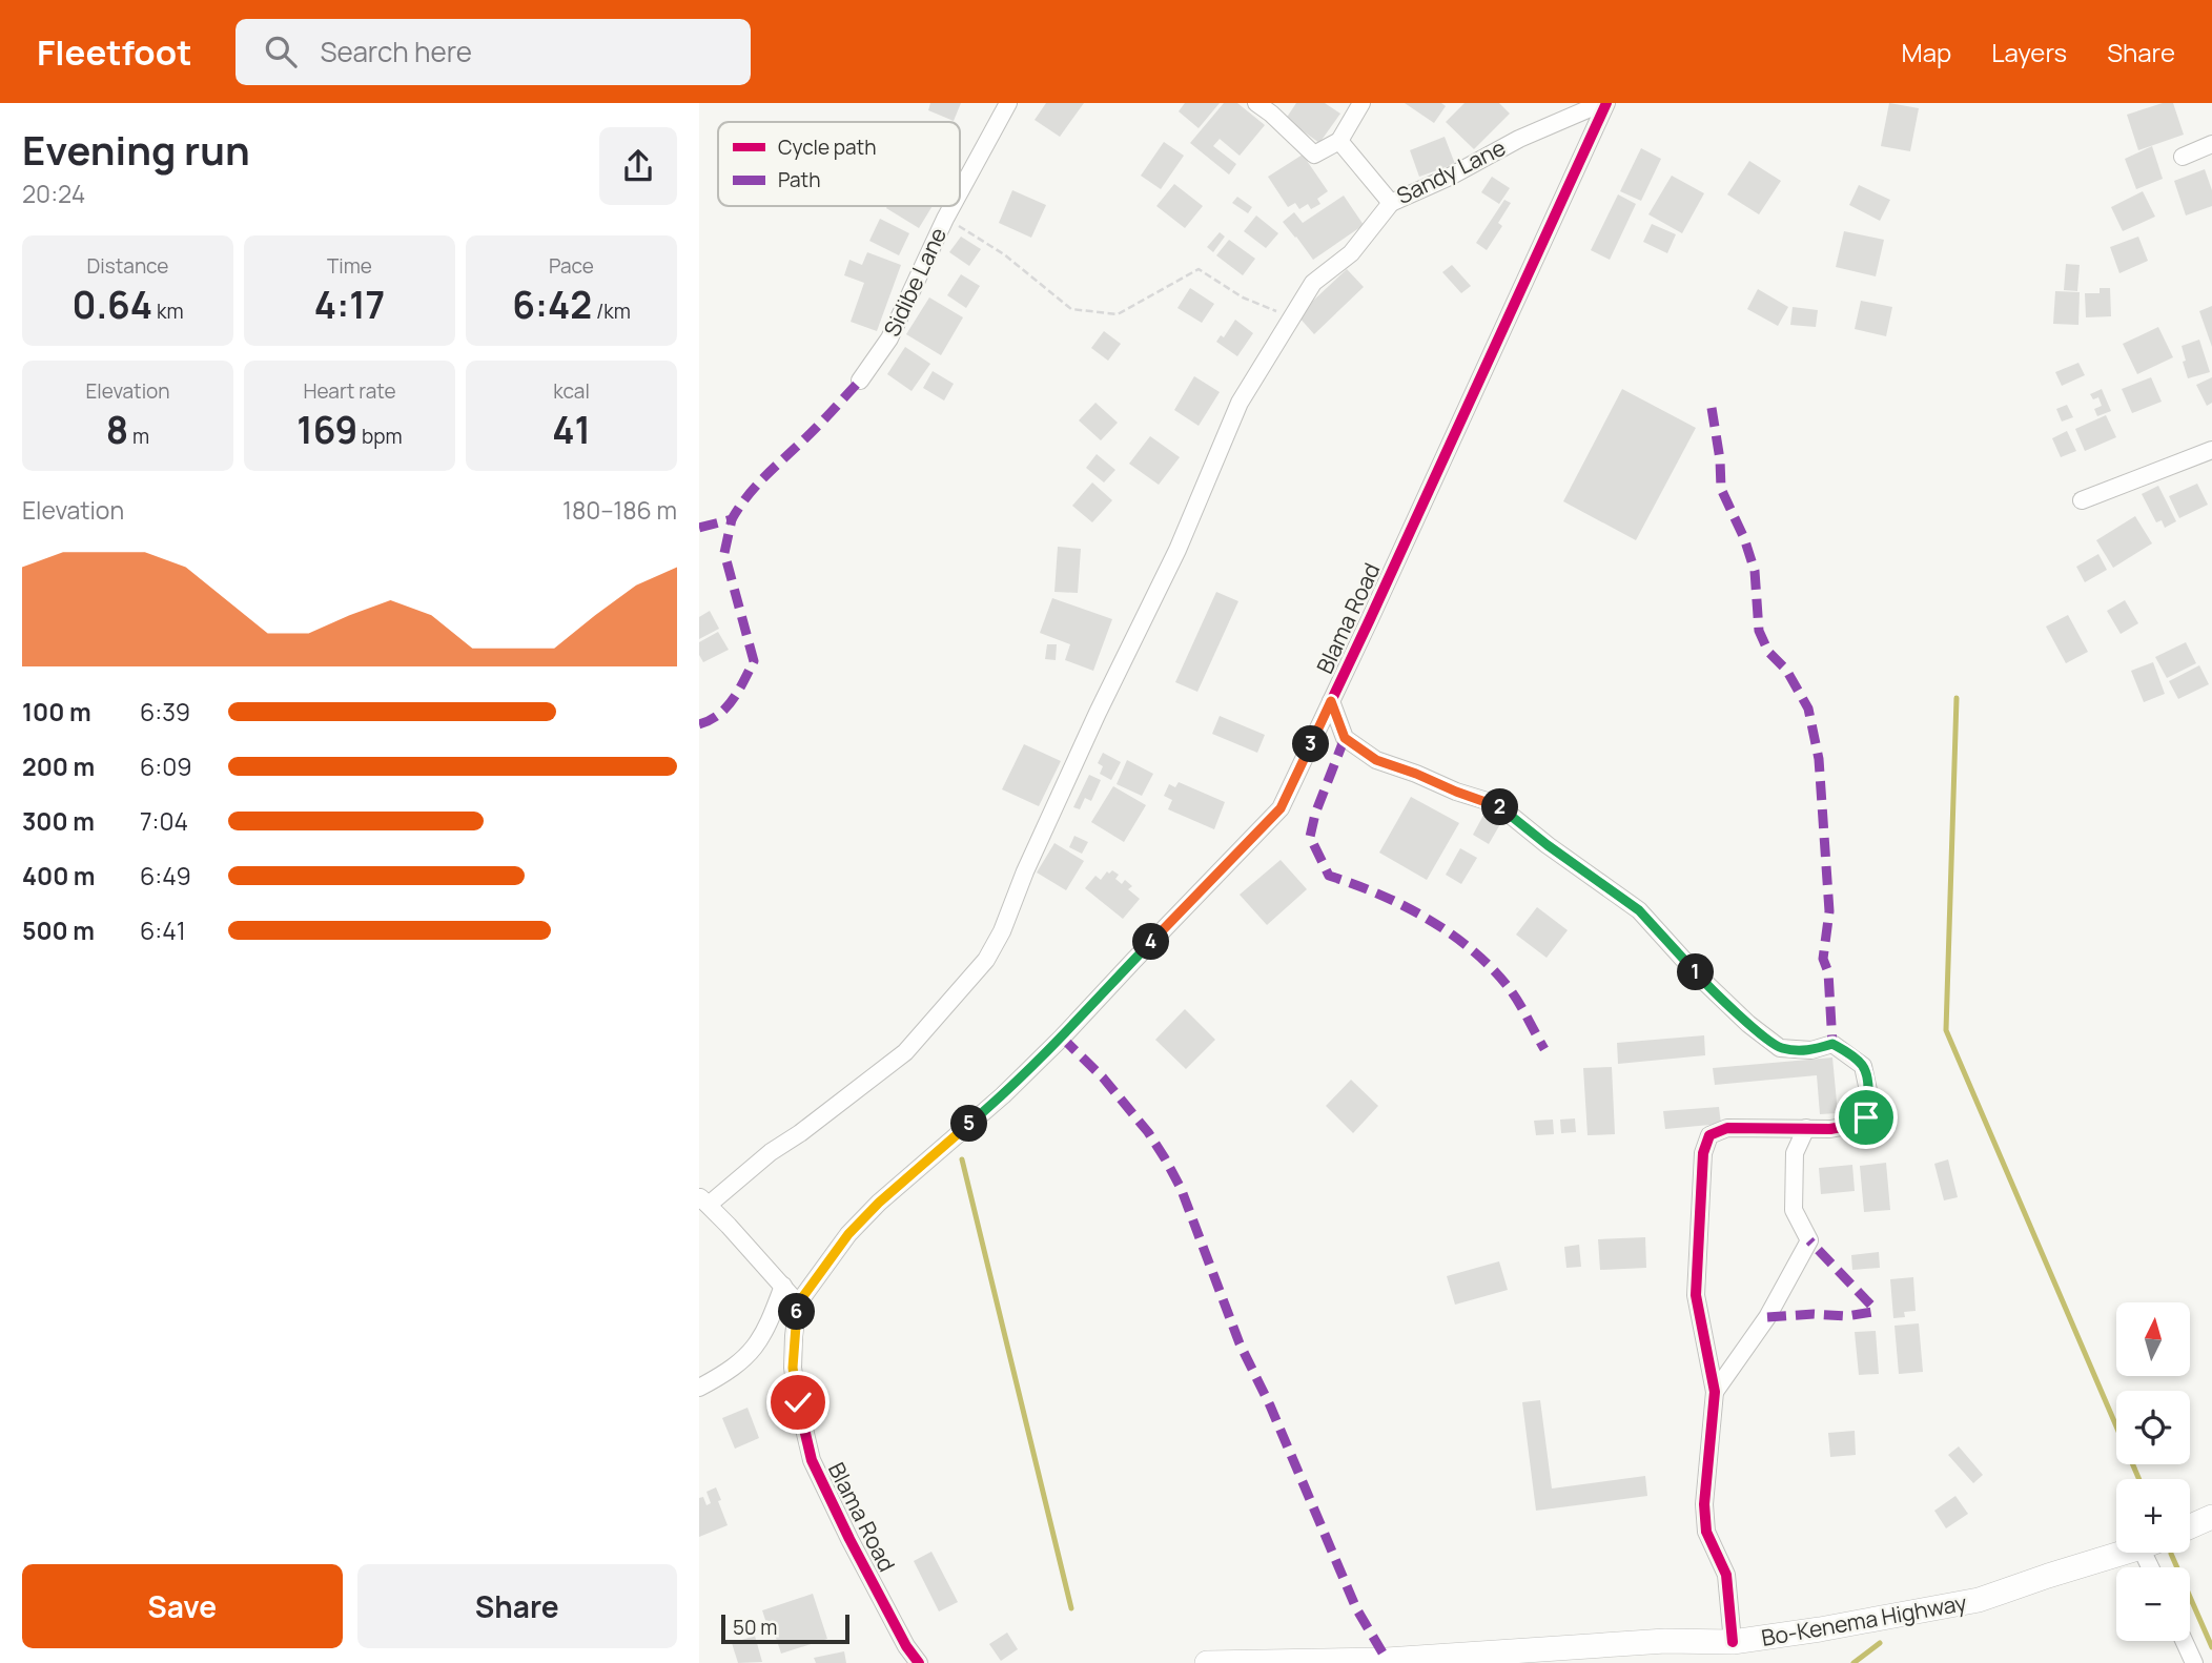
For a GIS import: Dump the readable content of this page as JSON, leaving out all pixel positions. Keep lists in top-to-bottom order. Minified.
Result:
{"streets":{"highway":["Bo-Kenema Highway"],"street":["Sandy Lane","Sidibe Lane","Blama Road"]},"crossings":[["Sandy Lane","Blama Road"]],"legend":["Cycle path","Path"],"scale_bar":"50 m","north":"top","page":{"header":"Fleetfoot","search":"Search here","nav":["Map","Layers","Share"],"heading":["Evening run","20:24"],"stats":[["Distance","0.64 km"],["Time","4:17"],["Pace","6:42 /km"],["Elevation","8 m"],["Heart rate","169 bpm"],["kcal","41"]],"chart":["Elevation","180–186 m"],"list":[{"name":"100 m","note":"6:39"},{"name":"200 m","note":"6:09"},{"name":"300 m","note":"7:04"},{"name":"400 m","note":"6:49"},{"name":"500 m","note":"6:41"}],"pins":["3","2","4","1","5","6"],"map_buttons":["+","−"],"buttons":["Save","Share"],"scale":"50 m"}}
